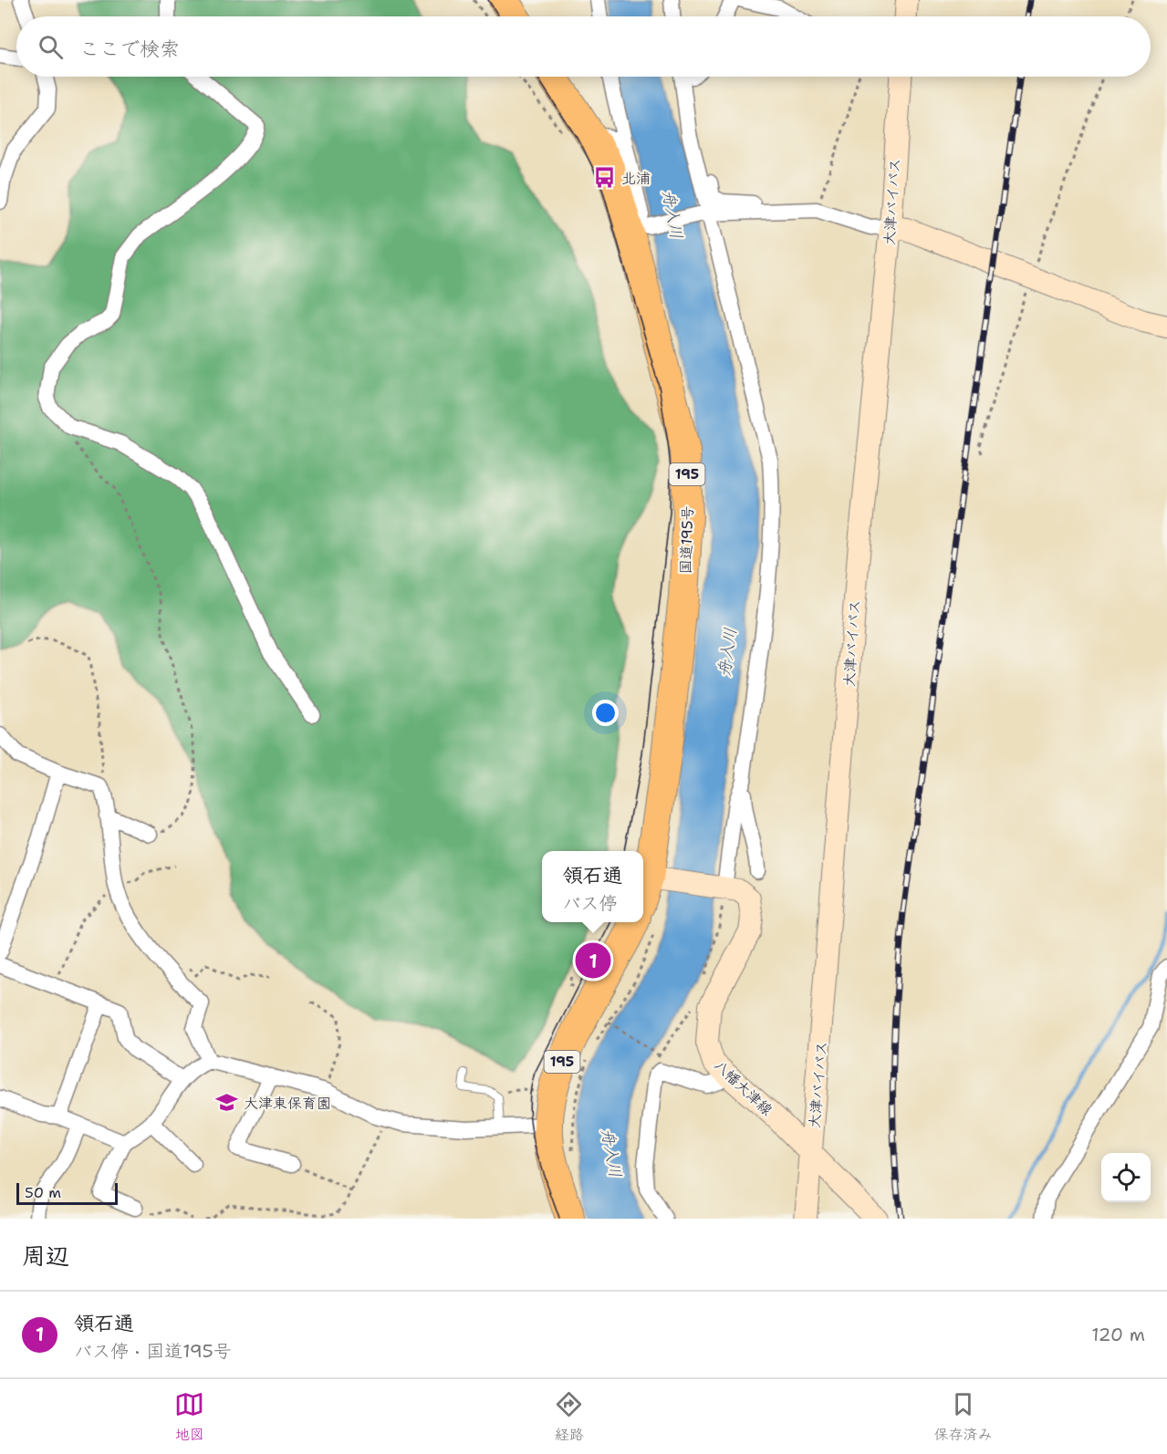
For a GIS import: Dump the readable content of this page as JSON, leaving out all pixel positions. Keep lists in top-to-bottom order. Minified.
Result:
{"streets":{"highway":["195","国道195号"],"main road":["大津バイパス","八幡大津線"]},"crossings":[["大津バイパス","八幡大津線"],["国道195号","八幡大津線"]],"water":["舟入川"],"places":{"bus stop":["北浦"],"school or university":["大津東保育園"]},"scale_bar":"50 m","page":{"search":"ここで検索","popup":["領石通","バス停"],"pins":"1","scale":"50 m","heading":"周辺","list":[{"mark":"1","name":"領石通","note":"バス停 · 国道195号","value":"120 m"}],"nav":["地図","経路","保存済み"]}}
